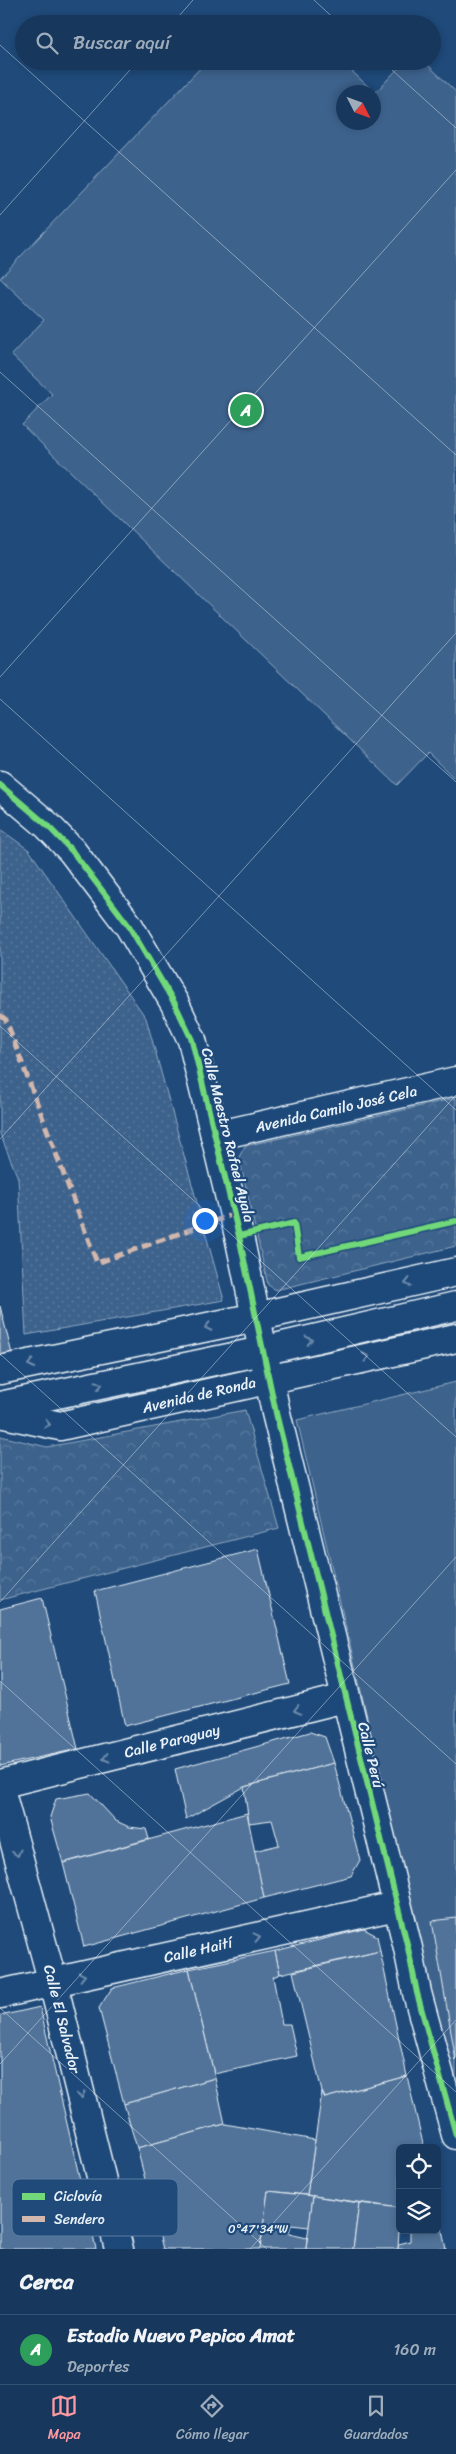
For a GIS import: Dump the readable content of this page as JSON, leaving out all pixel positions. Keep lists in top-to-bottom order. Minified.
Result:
{"streets":{"street":["Avenida Camilo José Cela","Calle Maestro Rafael Ayala","Avenida de Ronda","Calle Paraguay","Calle Perú","Calle Haití","Calle El Salvador"]},"crossings":[["Avenida Camilo José Cela","Calle Maestro Rafael Ayala"],["Calle Maestro Rafael Ayala","Avenida de Ronda"],["Calle Maestro Rafael Ayala","Calle Perú"],["Avenida de Ronda","Calle Perú"],["Calle Paraguay","Calle Perú"],["Calle Perú","Calle Haití"],["Calle Haití","Calle El Salvador"]],"one_way":["Calle Paraguay","Calle Haití","Calle El Salvador"],"legend":["Ciclovía","Sendero"],"north":"bottom right","page":{"search":"Buscar aquí","pins":"A","heading":"Cerca","list":[{"mark":"A","name":"Estadio Nuevo Pepico Amat","note":"Deportes","value":"160 m"}],"nav":["Mapa","Cómo llegar","Guardados"]},"coordinates":["0°47'34\"W"]}
